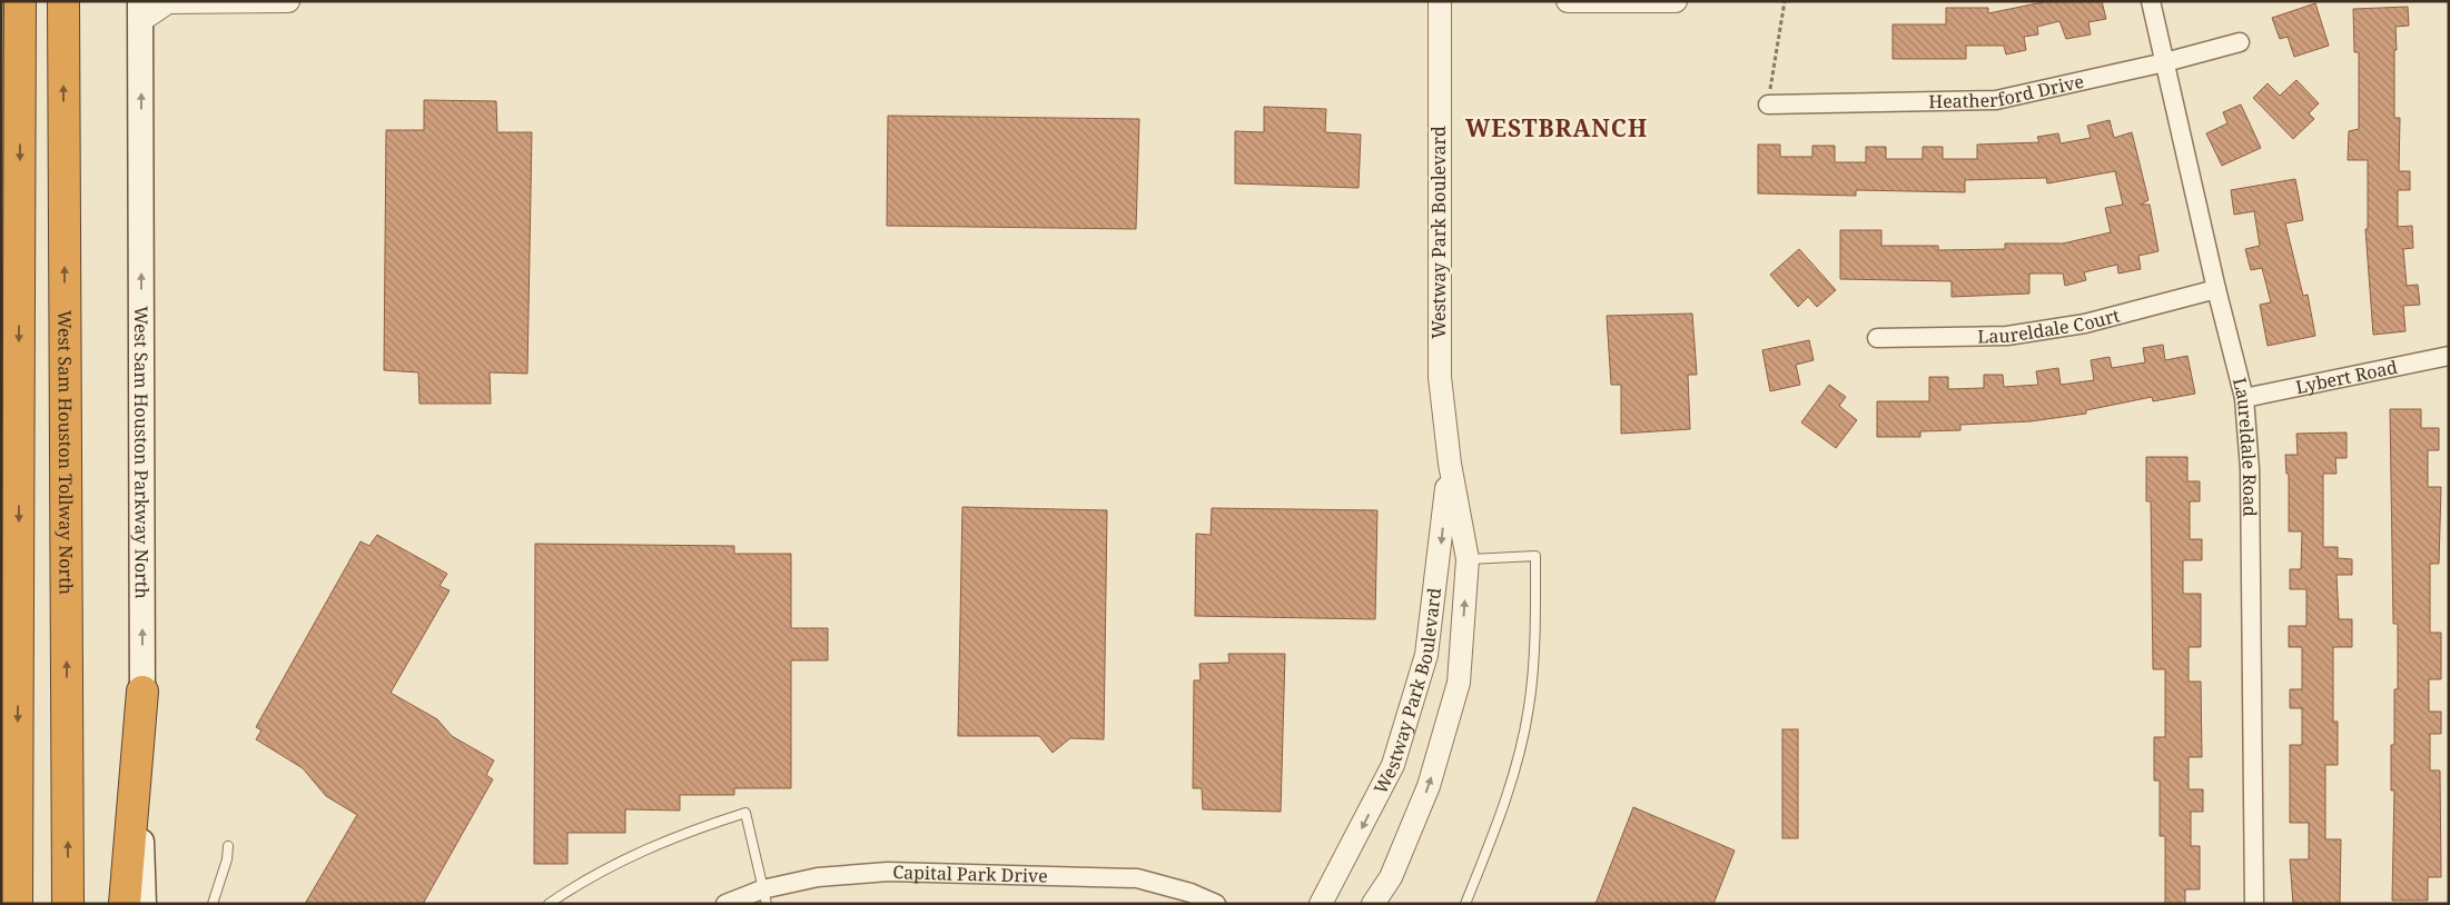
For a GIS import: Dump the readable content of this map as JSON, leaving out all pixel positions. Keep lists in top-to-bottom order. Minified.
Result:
{"streets":{"highway":["West Sam Houston Tollway North"],"main road":["West Sam Houston Parkway North"],"street":["Heatherford Drive","Westway Park Boulevard","Laureldale Court","Lybert Road","Laureldale Road","Capital Park Drive"]},"crossings":[["Heatherford Drive","Laureldale Road"],["Laureldale Court","Laureldale Road"],["Lybert Road","Laureldale Road"]],"one_way":["West Sam Houston Parkway North"],"districts":["WESTBRANCH"]}
